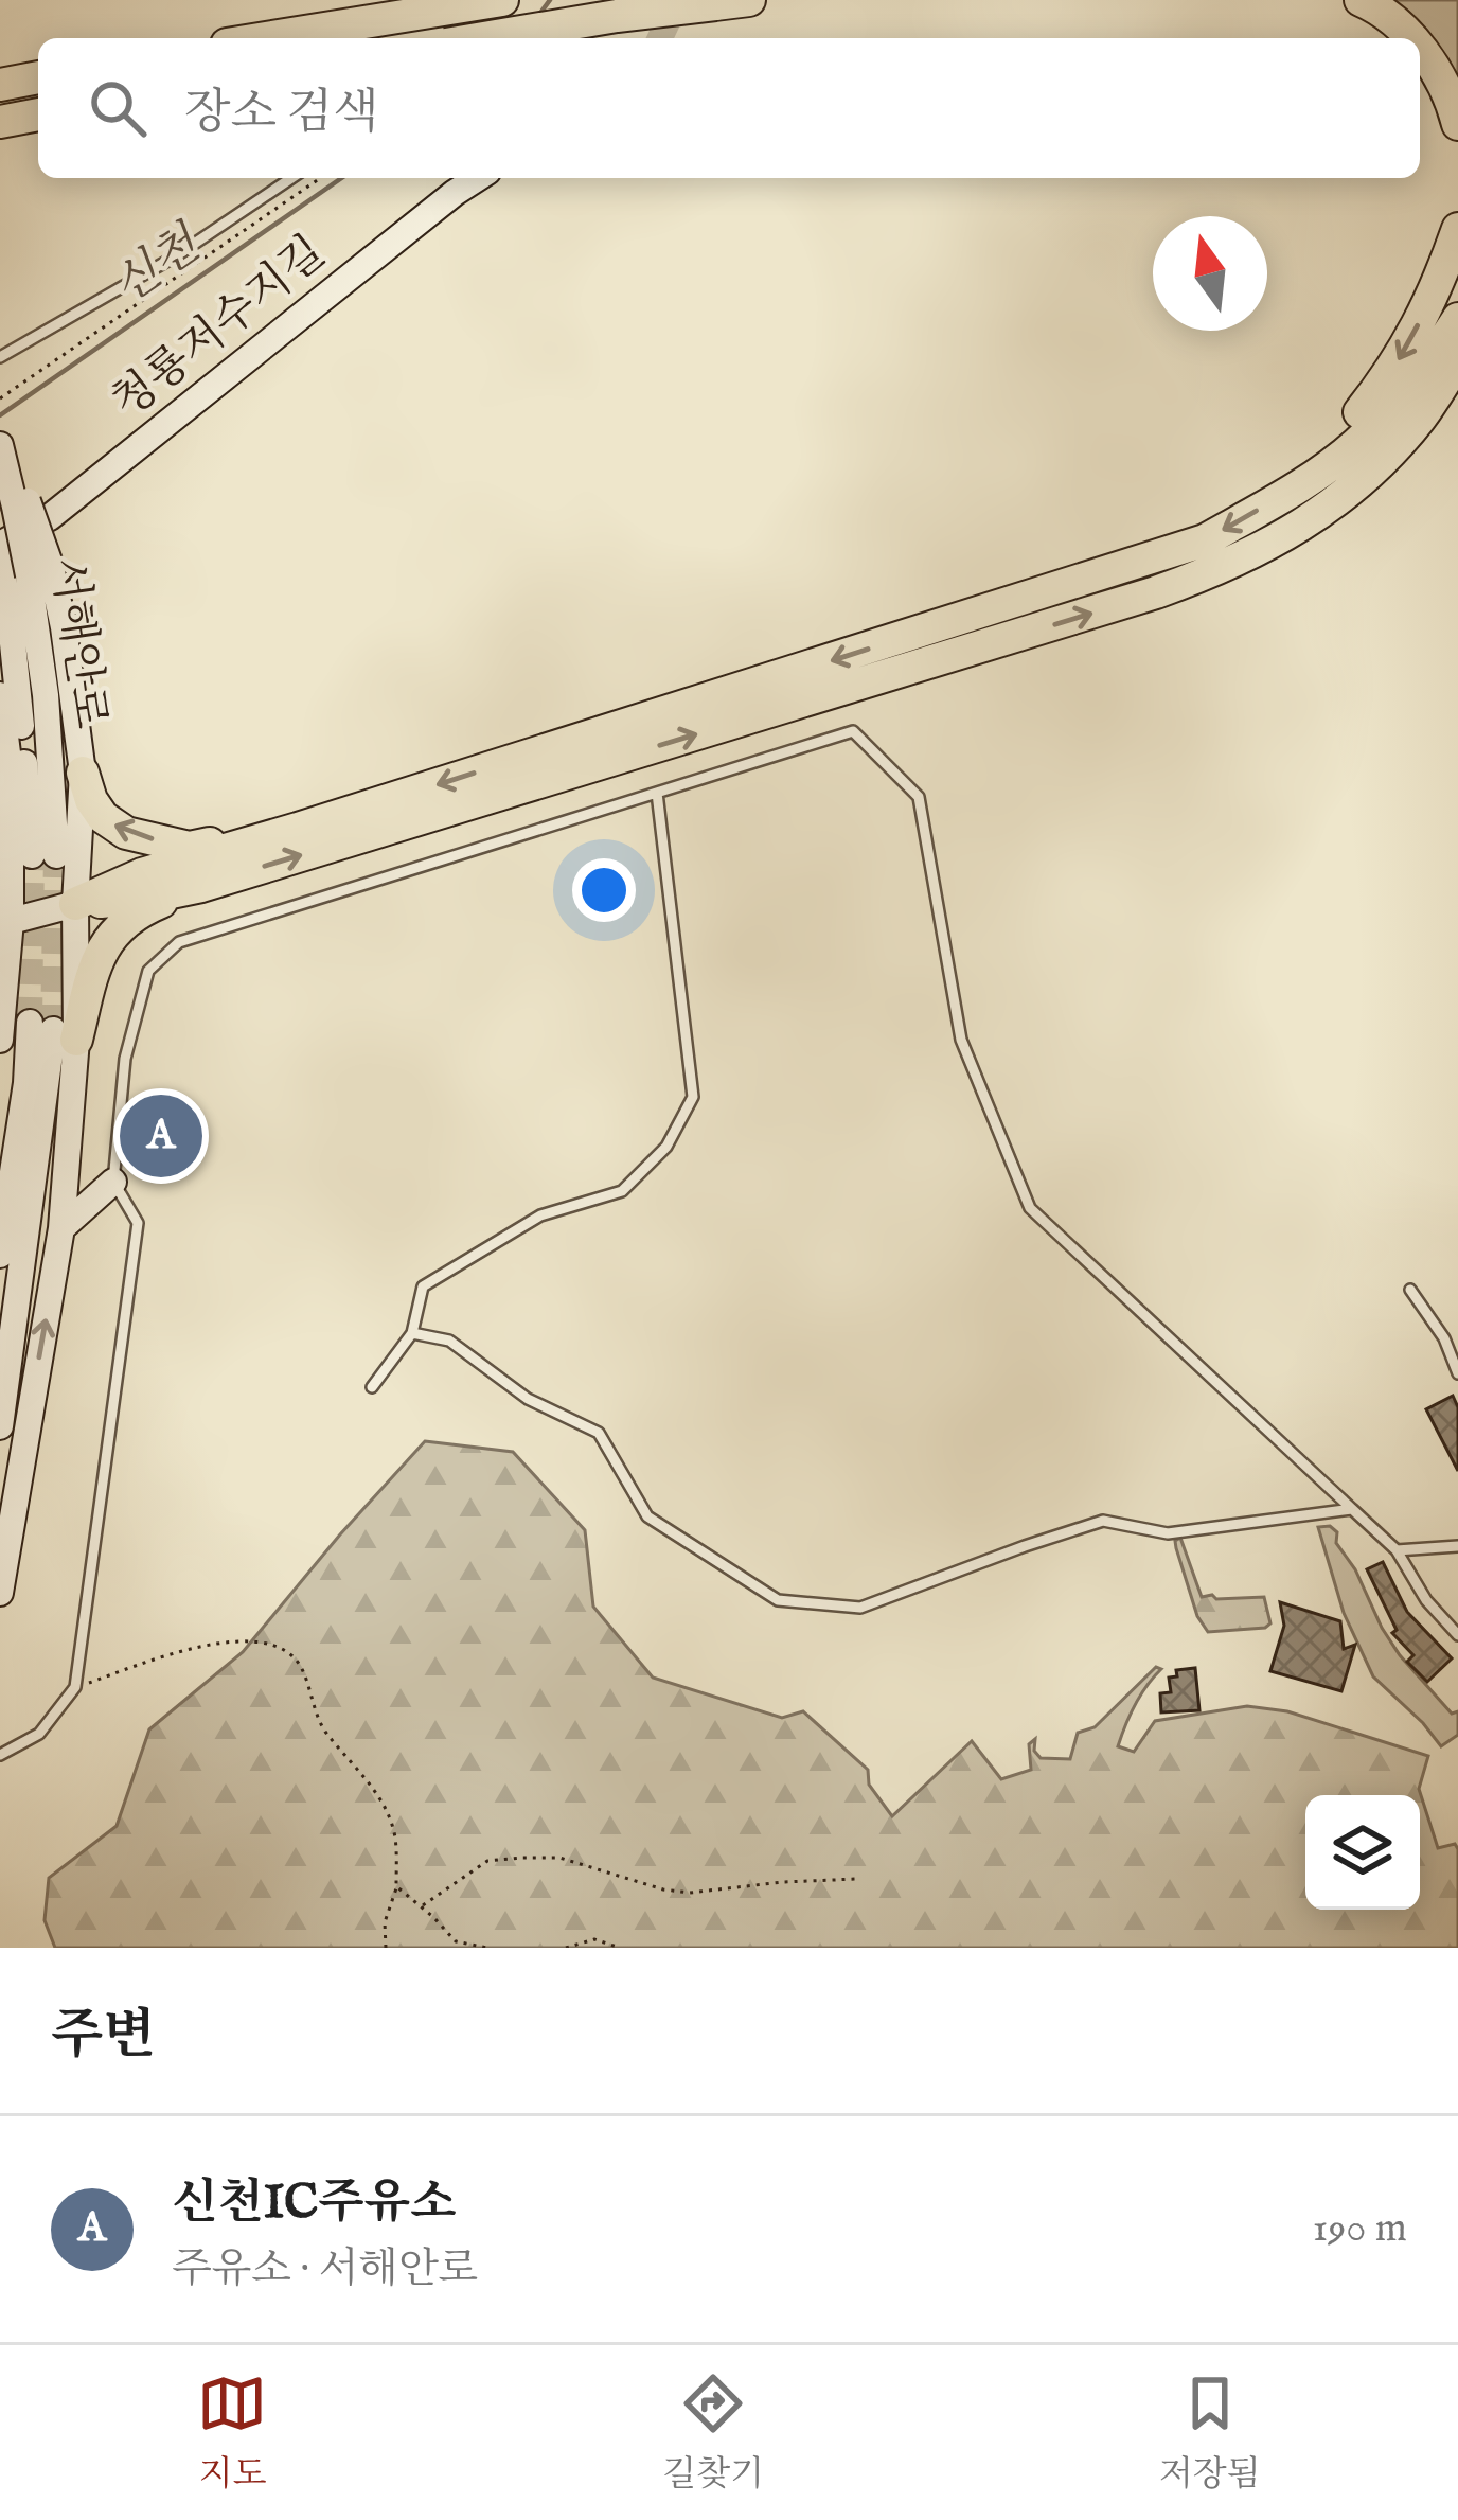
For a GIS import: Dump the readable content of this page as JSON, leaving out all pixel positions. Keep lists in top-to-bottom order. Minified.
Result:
{"streets":{"main road":["청룡저수지길","서해안로"]},"water":["신천"],"north":"top","page":{"search":"장소 검색","pins":"A","heading":"주변","list":[{"mark":"A","name":"신천IC주유소","note":"주유소 · 서해안로","value":"190 m"}],"nav":["지도","길찾기","저장됨"]}}
